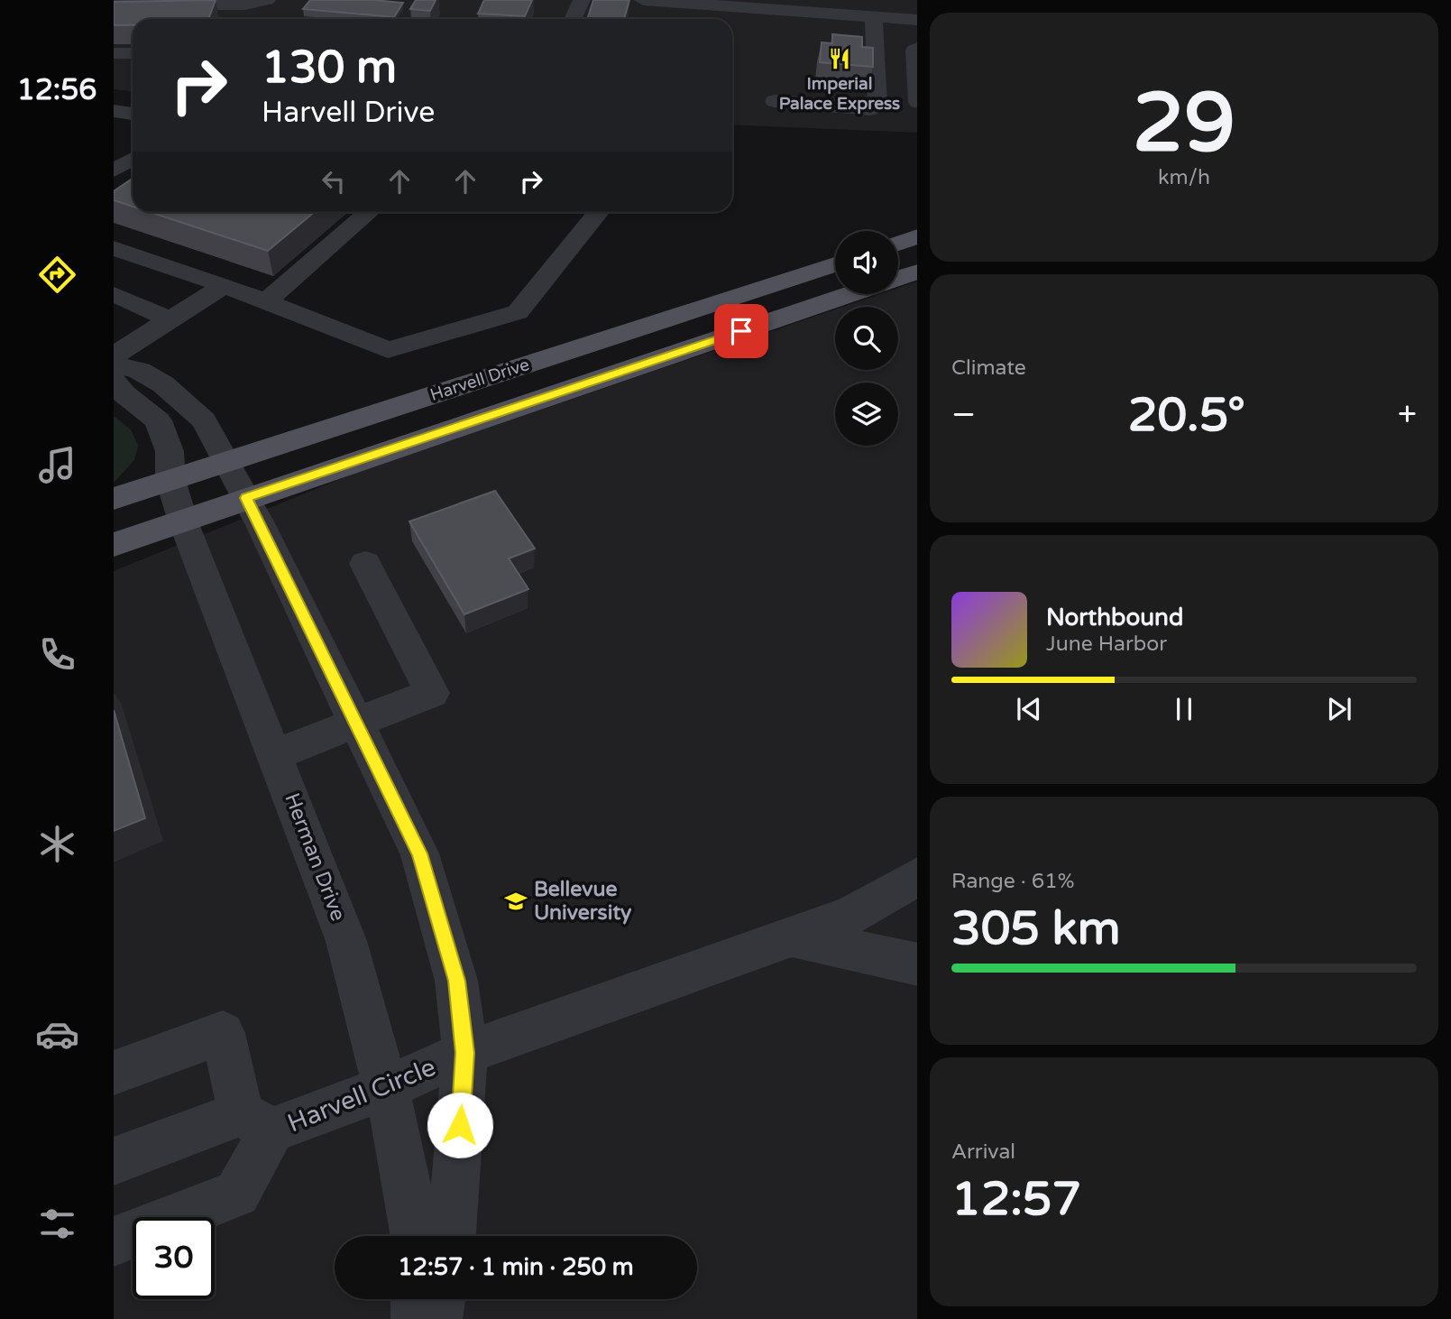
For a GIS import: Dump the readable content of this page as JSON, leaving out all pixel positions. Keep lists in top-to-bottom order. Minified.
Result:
{"streets":{"main road":["Harvell Drive"],"street":["Herman Drive","Harvell Circle"]},"crossings":[["Harvell Drive","Herman Drive"],["Herman Drive","Harvell Circle"]],"places":{"restaurant":["Imperial Palace Express"],"school or university":["Bellevue University"]},"page":{"tabs":"12:56","tile":[["29","km/h"],"Climate",["Range · 61%","305 km"],["Arrival","12:57"]],"turn":["130 m","Harvell Drive"],"heat":["−","20.5°","+"],"song":["Northbound","June Harbor"],"limit":"30","trip":"12:57 · 1 min · 250 m"}}
